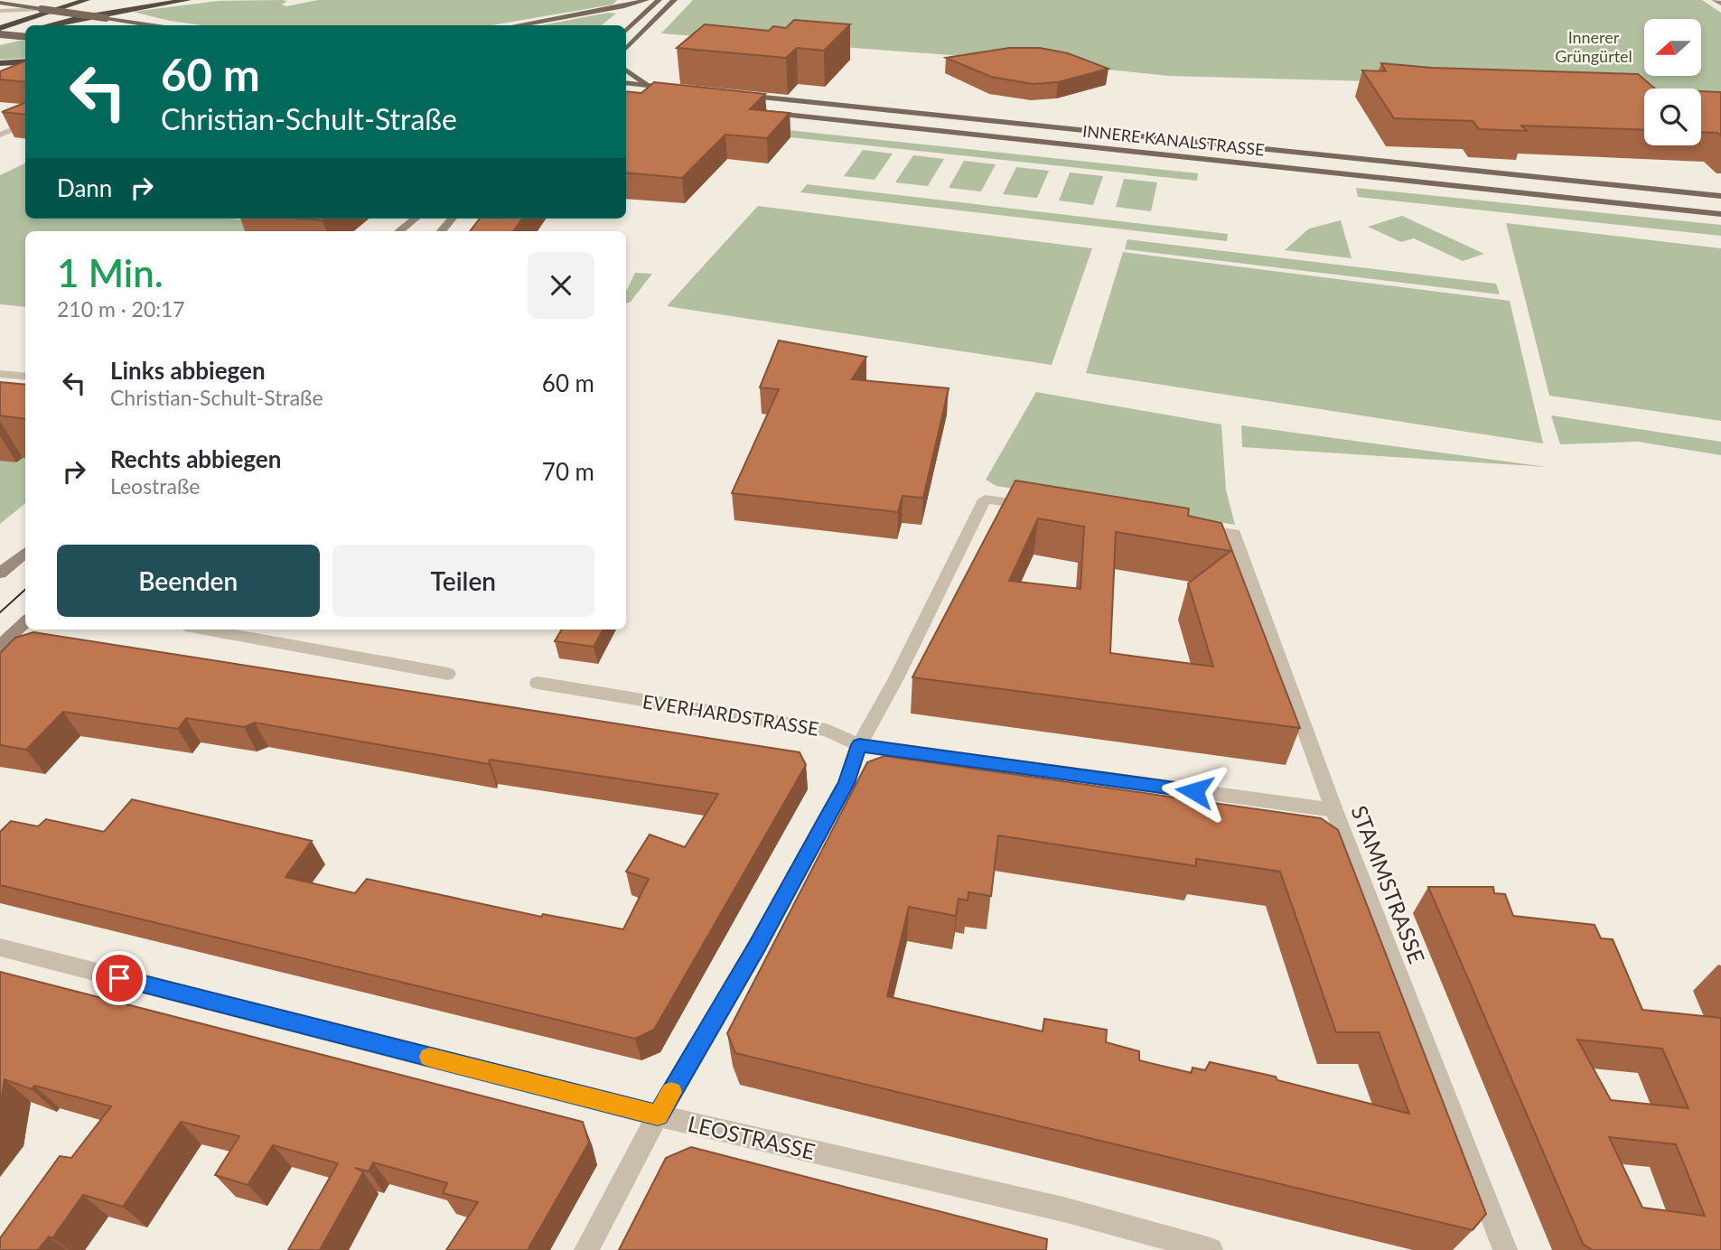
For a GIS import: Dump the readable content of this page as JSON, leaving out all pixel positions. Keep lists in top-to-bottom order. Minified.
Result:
{"streets":{"main road":["INNERE KANALSTRASSE"],"street":["EVERHARDSTRASSE","STAMMSTRASSE","LEOSTRASSE"]},"crossings":[["EVERHARDSTRASSE","STAMMSTRASSE"]],"parks":["Innerer Grüngürtel"],"north":"left","page":{"turn":["60 m","Christian-Schult-Straße"],"then":"Dann","heading":["1 Min.","210 m · 20:17"],"list":[{"name":"Links abbiegen","note":"Christian-Schult-Straße","value":"60 m"},{"name":"Rechts abbiegen","note":"Leostraße","value":"70 m"}],"buttons":["Beenden","Teilen"]}}
